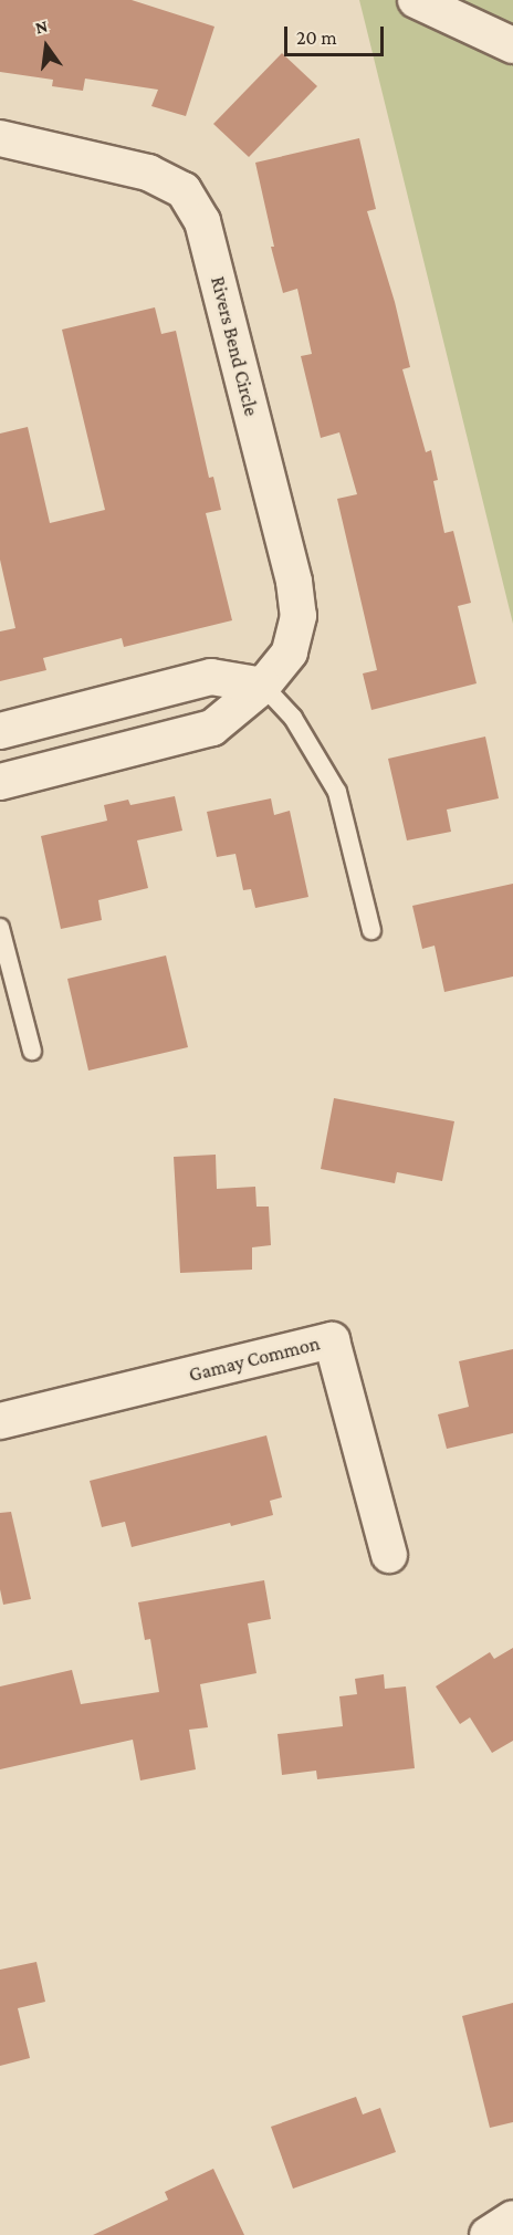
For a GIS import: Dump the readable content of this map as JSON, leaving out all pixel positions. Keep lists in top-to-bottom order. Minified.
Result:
{"streets":{"street":["Rivers Bend Circle","Gamay Common"]},"scale_bar":"20 m","north":"top"}
